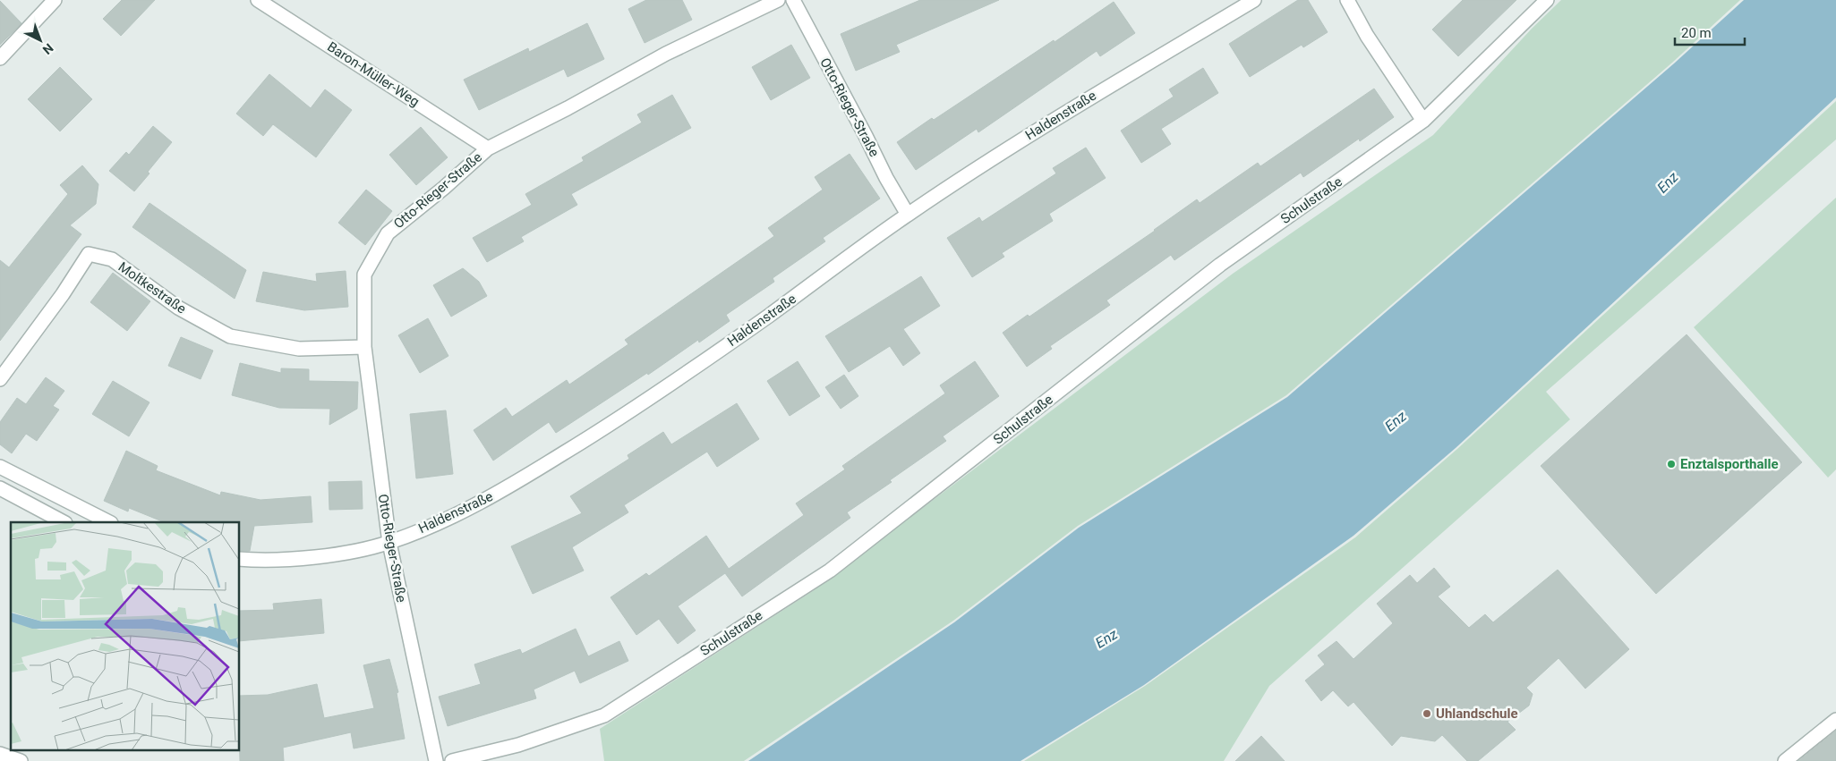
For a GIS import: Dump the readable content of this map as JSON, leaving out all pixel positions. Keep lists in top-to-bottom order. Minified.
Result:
{"streets":{"street":["Baron-Müller-Weg","Otto-Rieger-Straße","Haldenstraße","Schulstraße","Moltkestraße"]},"crossings":[["Baron-Müller-Weg","Otto-Rieger-Straße"],["Otto-Rieger-Straße","Haldenstraße"],["Otto-Rieger-Straße","Moltkestraße"]],"water":["Enz"],"places":["Enztalsporthalle","Uhlandschule"],"scale_bar":"20 m","north":"bottom right"}
